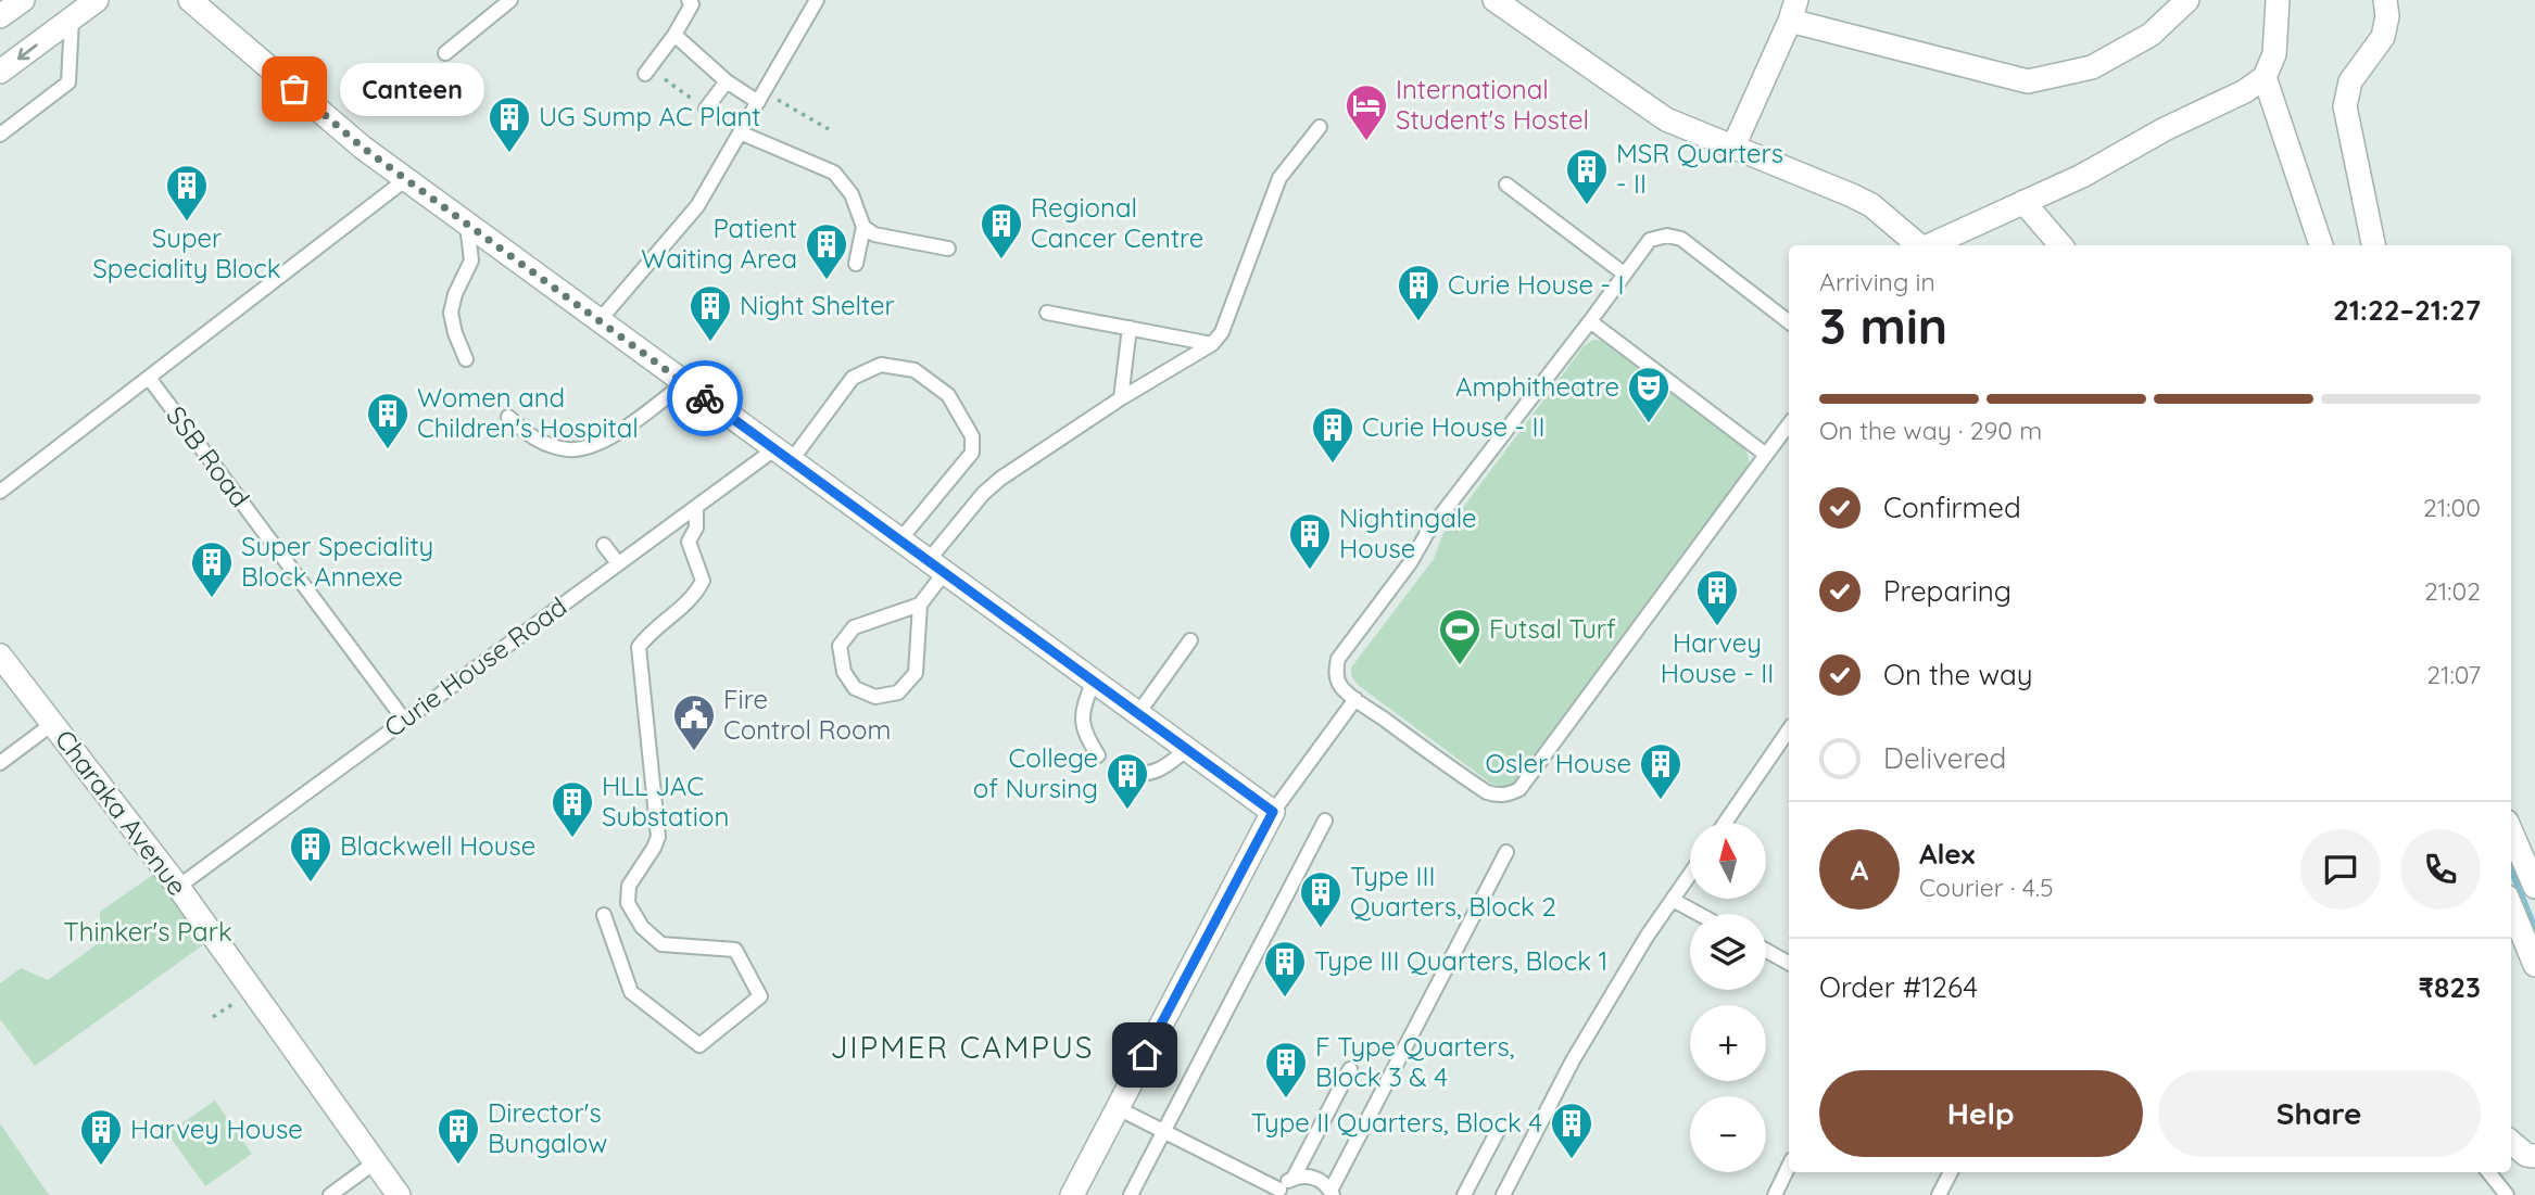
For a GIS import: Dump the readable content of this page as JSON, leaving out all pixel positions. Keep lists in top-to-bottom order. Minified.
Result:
{"streets":{"street":["Charaka Avenue"],"lane":["SSB Road","Curie House Road"]},"crossings":[["SSB Road","Curie House Road"],["Curie House Road","Charaka Avenue"]],"districts":["JIPMER CAMPUS"],"parks":["Thinker's Park"],"places":{"other":["Canteen"],"hotel":["International Student's Hostel"],"building":["UG Sump AC Plant","MSR Quarters - II","Super Speciality Block","Regional Cancer Centre","Patient Waiting Area","Curie House - I","Night Shelter","Women and Children's Hospital","Curie House - II","Nightingale House","Super Speciality Block Annexe","Harvey House - II","Osler House","College of Nursing","HLL JAC Substation","Blackwell House","Type III Quarters, Block 2","Type III Quarters, Block 1","F Type Quarters, Block 3 & 4","Type II Quarters, Block 4","Director's Bungalow","Harvey House"],"theatre":["Amphitheatre"],"sports":["Futsal Turf"],"public building":["Fire Control Room"]},"north":"top","page":{"bubble":"Canteen","heading":["3 min","Arriving in","21:22–21:27"],"panel":["Alex","Courier · 4.5","Order #1264","₹823"],"bar":"On the way · 290 m","list":[["Confirmed","21:00"],["Preparing","21:02"],["On the way","21:07"],"Delivered"],"map_buttons":["+","−"],"round":"A","buttons":["Help","Share"]}}
